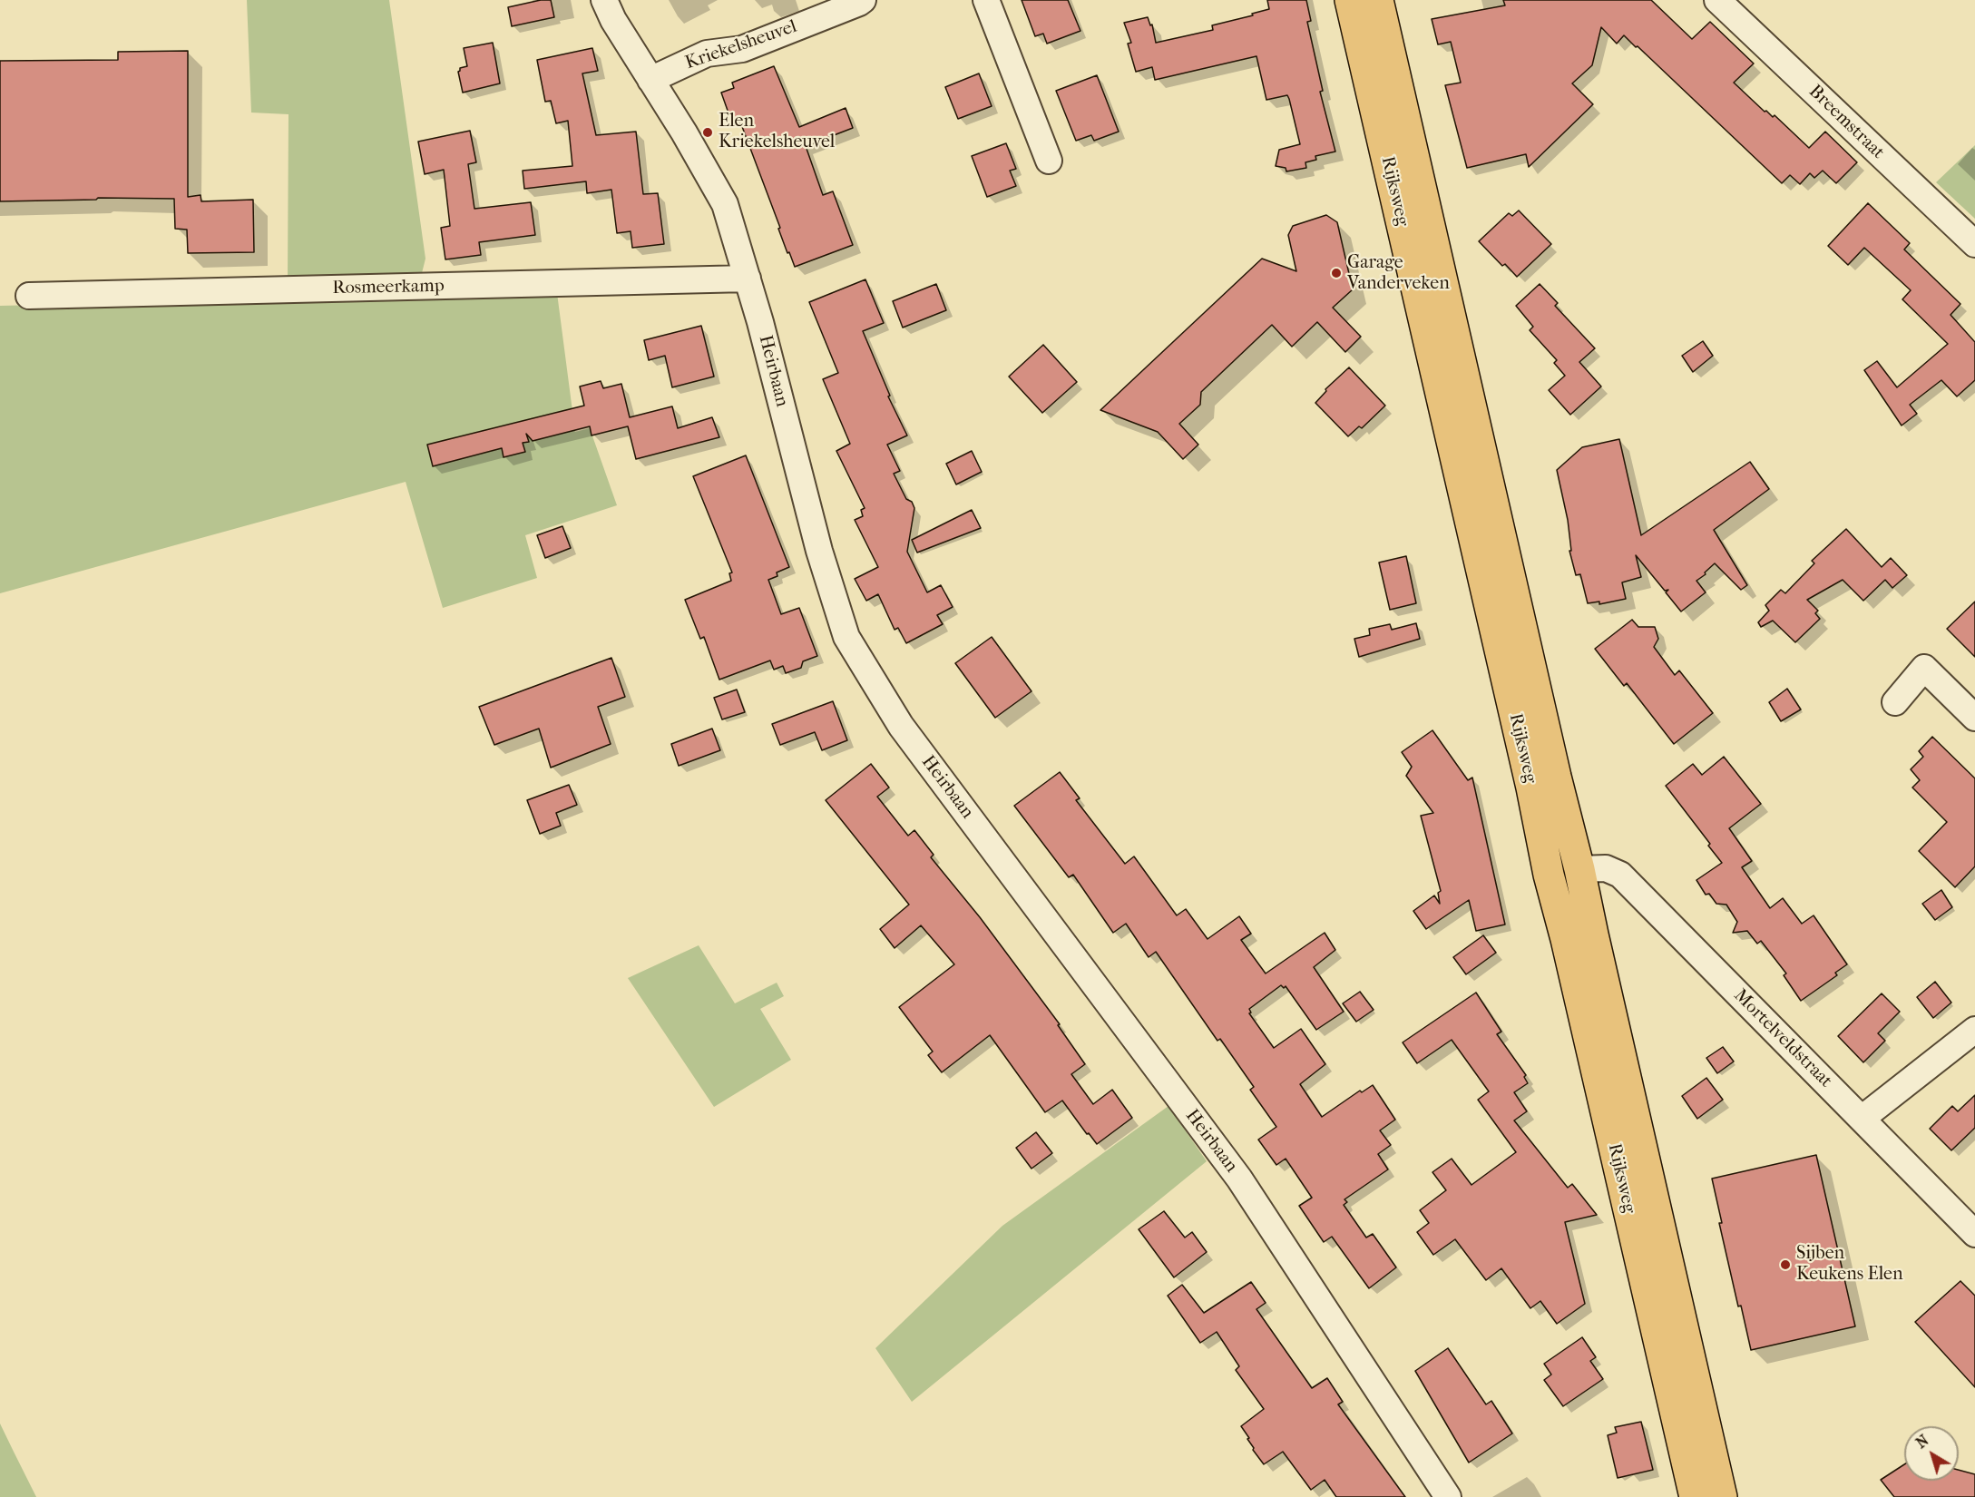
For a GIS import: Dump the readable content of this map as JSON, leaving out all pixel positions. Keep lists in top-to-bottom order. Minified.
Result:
{"streets":{"main road":["Rijksweg"],"street":["Kriekelsheuvel","Breemstraat","Rosmeerkamp","Heirbaan","Mortelveldstraat"]},"crossings":[["Kriekelsheuvel","Heirbaan"],["Rijksweg","Mortelveldstraat"],["Rosmeerkamp","Heirbaan"]],"places":["Elen Kriekelsheuvel","Garage Vanderveken","Sijben Keukens Elen"],"north":"top left"}
